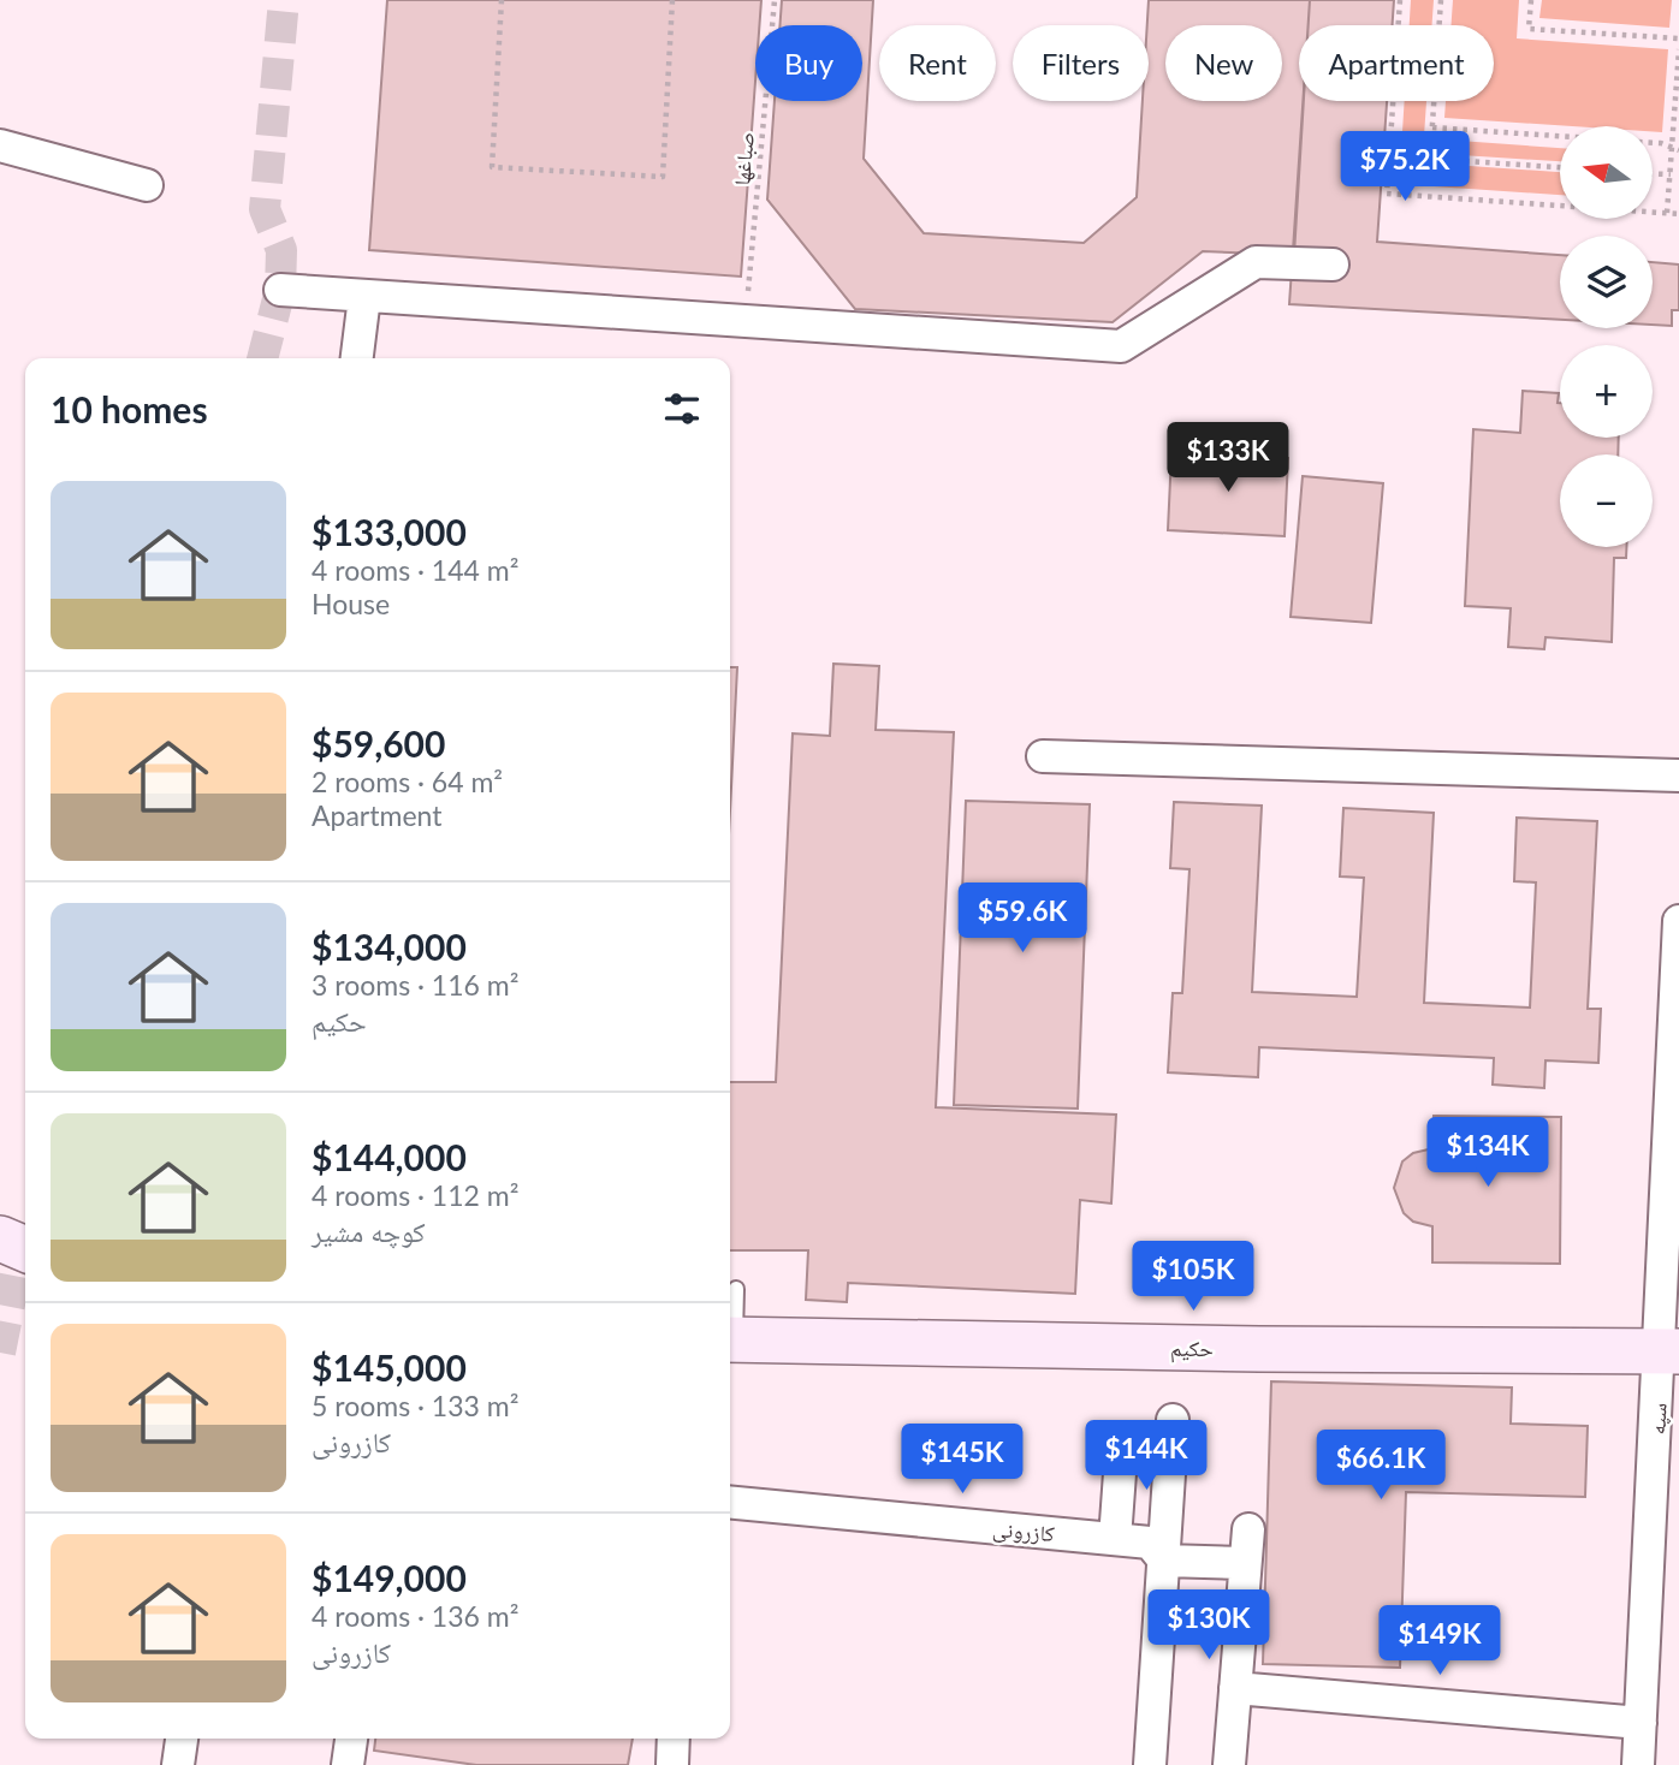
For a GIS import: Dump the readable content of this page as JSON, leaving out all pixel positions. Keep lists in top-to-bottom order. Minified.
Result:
{"streets":{"main road":["حکیم"],"street":["سپه","کازرونی"],"path":["صباغها"]},"crossings":[["حکیم","سپه"]],"north":"left","page":{"chip":["Buy","Rent","Filters","New","Apartment"],"map_buttons":["+","−"],"price":["$75.2K","$133K","$59.6K","$134K","$105K","$144K","$145K","$66.1K","$130K","$149K"],"heading":"10 homes","list":[{"name":"$133,000","note":"4 rooms · 144 m² · House"},{"name":"$59,600","note":"2 rooms · 64 m² · Apartment"},{"name":"$134,000","note":"3 rooms · 116 m² · حکیم"},{"name":"$144,000","note":"4 rooms · 112 m² · كوچه مشير"},{"name":"$145,000","note":"5 rooms · 133 m² · کازرونی"},{"name":"$149,000","note":"4 rooms · 136 m² · کازرونی"}]}}
